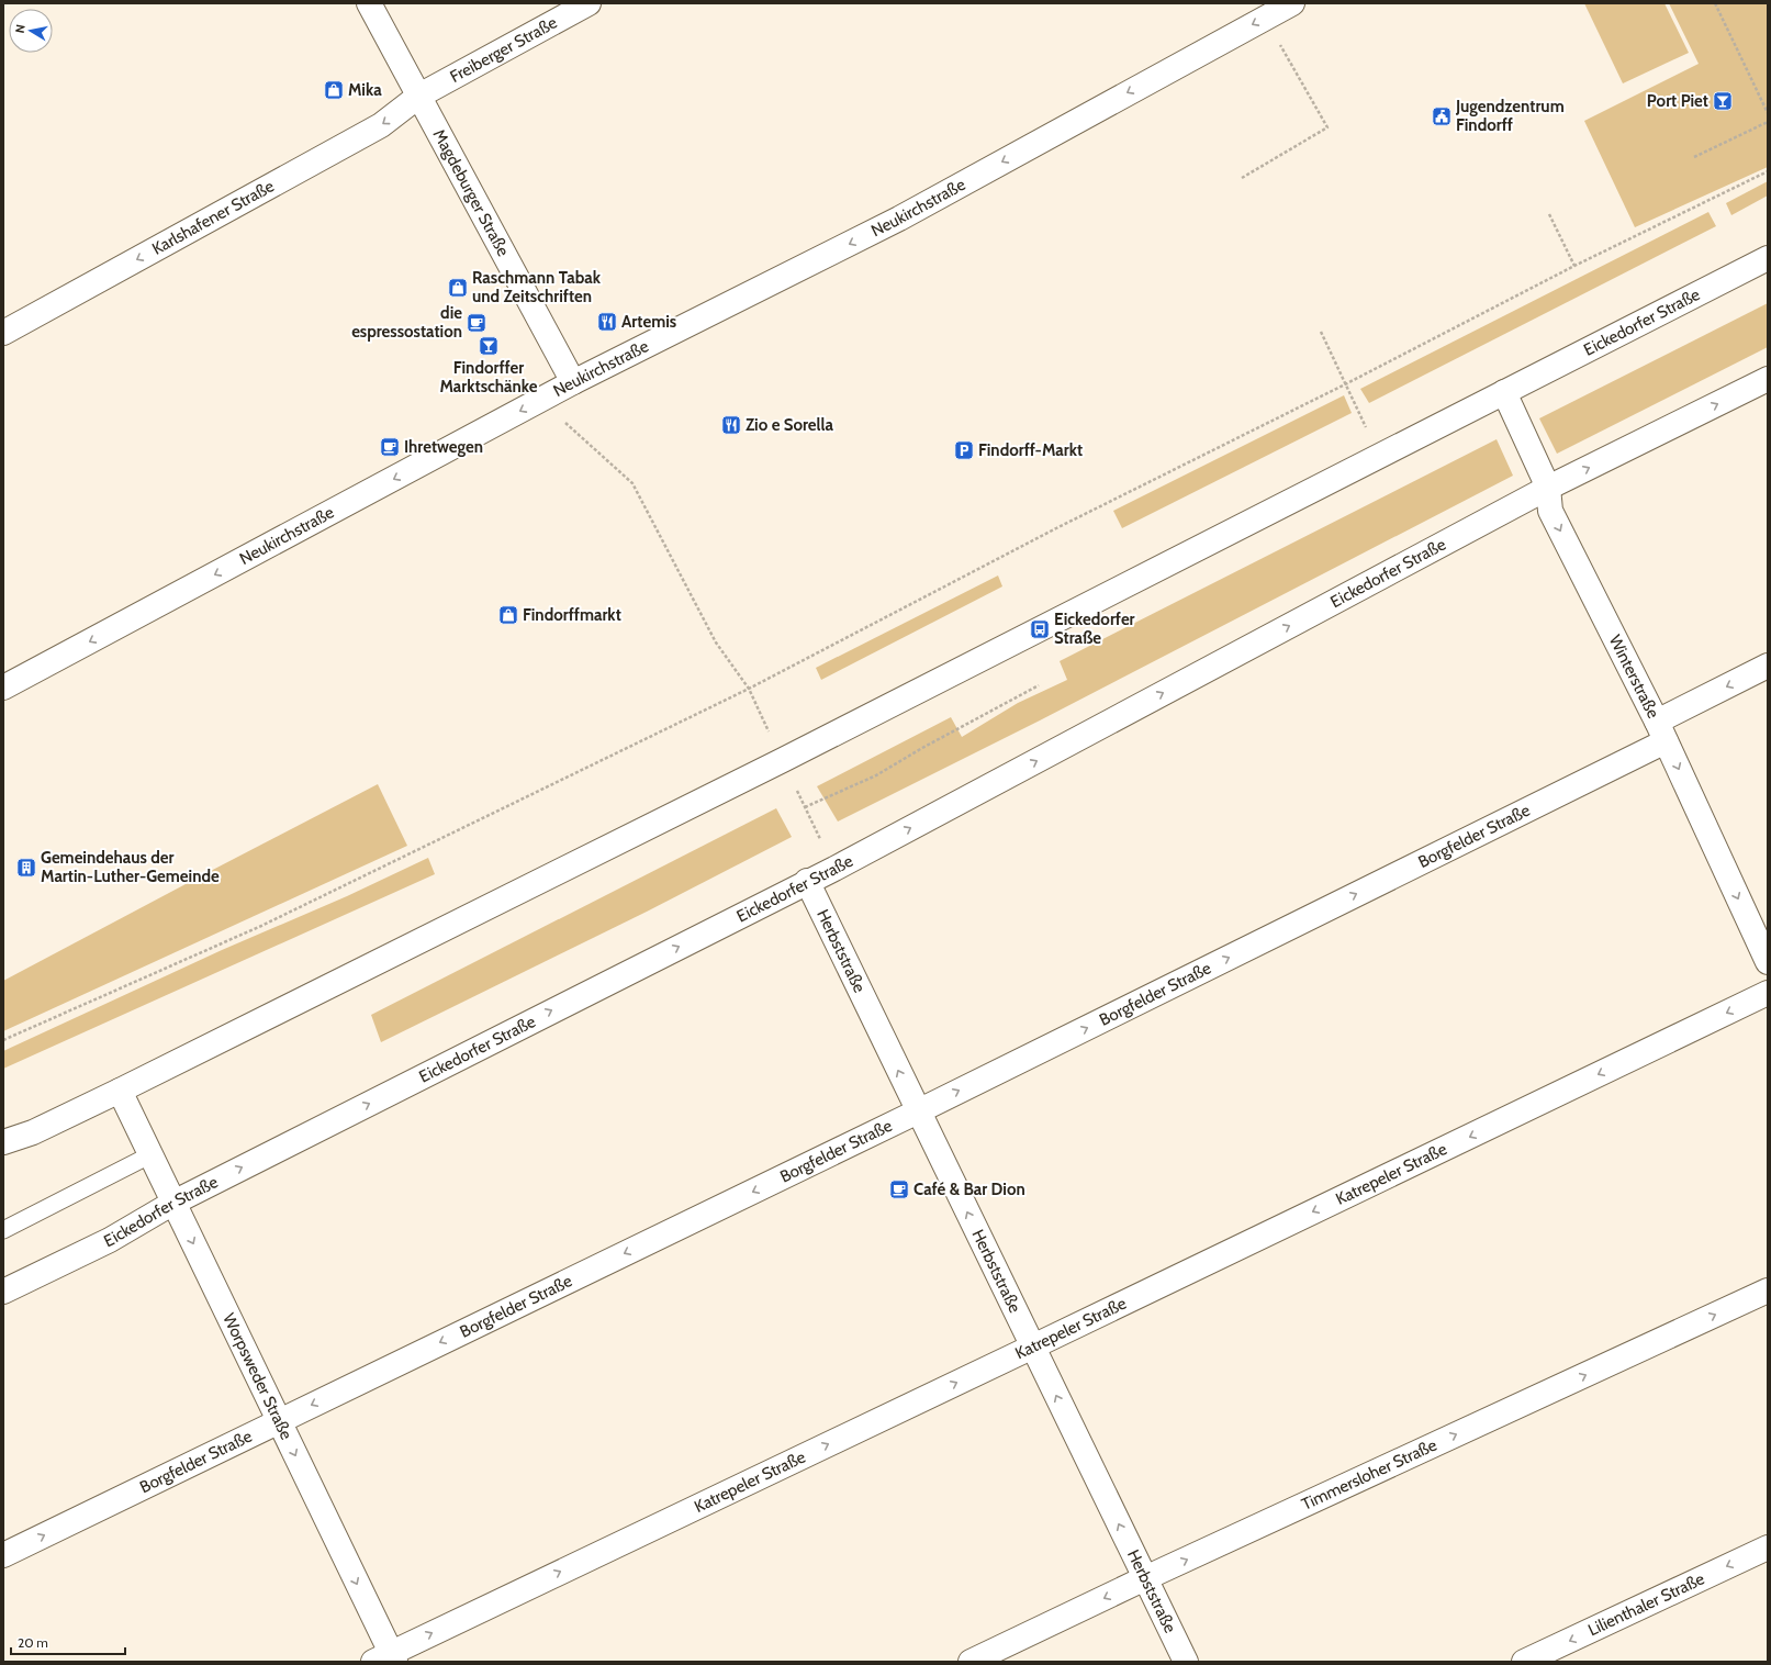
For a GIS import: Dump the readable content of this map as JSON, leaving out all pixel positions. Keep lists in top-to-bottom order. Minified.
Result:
{"streets":{"street":["Freiberger Straße","Magdeburger Straße","Neukirchstraße","Karlshafener Straße","Eickedorfer Straße","Winterstraße","Borgfelder Straße","Herbststraße","Katrepeler Straße","Worpsweder Straße","Timmersloher Straße","Lilienthaler Straße"]},"crossings":[["Freiberger Straße","Magdeburger Straße"],["Freiberger Straße","Karlshafener Straße"],["Magdeburger Straße","Neukirchstraße"],["Magdeburger Straße","Karlshafener Straße"],["Eickedorfer Straße","Winterstraße"],["Eickedorfer Straße","Herbststraße"],["Eickedorfer Straße","Worpsweder Straße"],["Winterstraße","Borgfelder Straße"],["Borgfelder Straße","Herbststraße"],["Borgfelder Straße","Worpsweder Straße"],["Herbststraße","Katrepeler Straße"],["Herbststraße","Timmersloher Straße"],["Katrepeler Straße","Worpsweder Straße"]],"one_way":["Neukirchstraße","Karlshafener Straße","Winterstraße","Herbststraße","Worpsweder Straße","Lilienthaler Straße"],"places":{"shop":["Mika","Raschmann Tabak und Zeitschriften","Findorffmarkt"],"bar":["Port Piet","Findorffer Marktschänke"],"public building":["Jugendzentrum Findorff"],"restaurant":["Artemis","Zio e Sorella"],"cafe":["die espressostation","Ihretwegen","Café & Bar Dion"],"parking":["Findorff-Markt"],"bus stop":["Eickedorfer Straße"],"building":["Gemeindehaus der Martin-Luther-Gemeinde"]},"scale_bar":"20 m","north":"left"}
